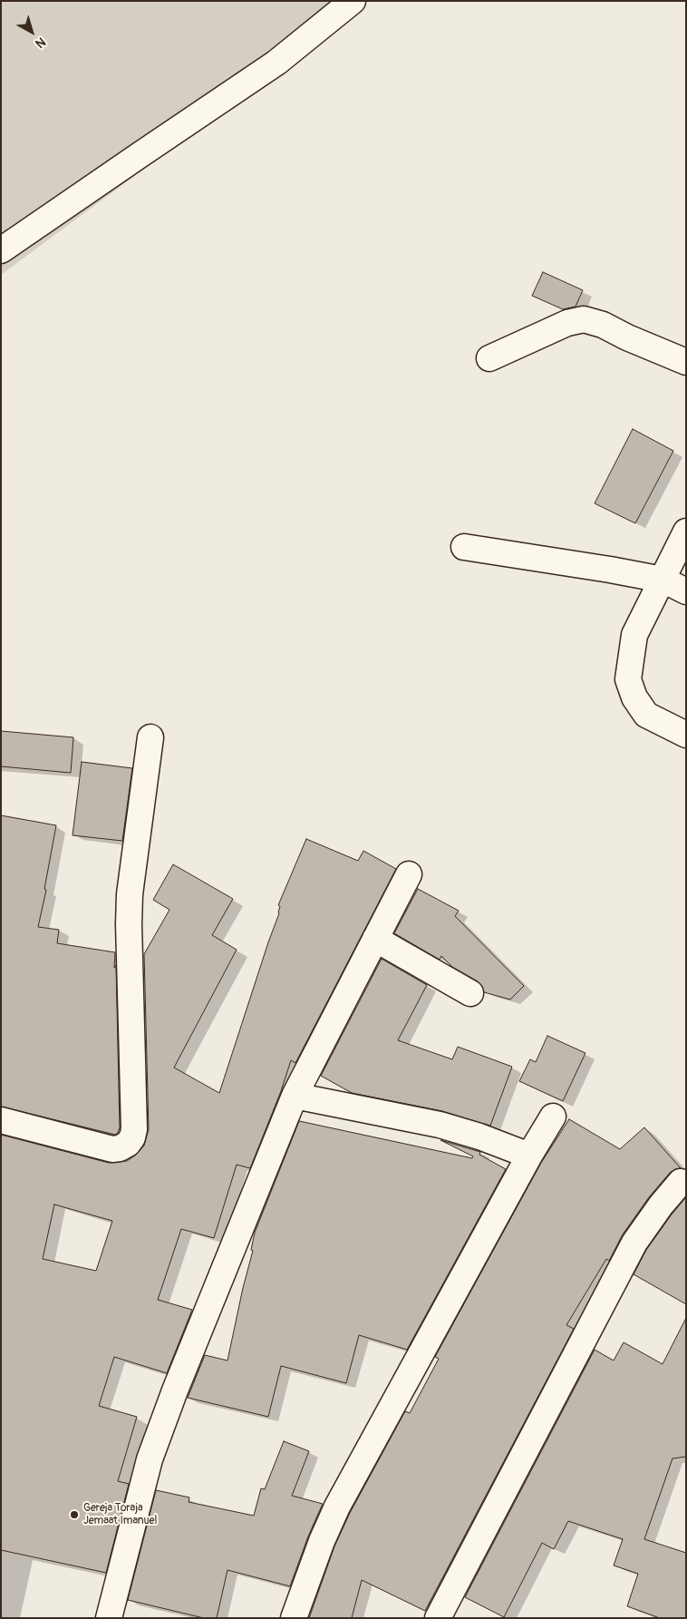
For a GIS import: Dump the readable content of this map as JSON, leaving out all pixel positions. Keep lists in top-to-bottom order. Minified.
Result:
{"places":["Gereja Toraja Jemaat Imanuel"],"north":"bottom right"}
